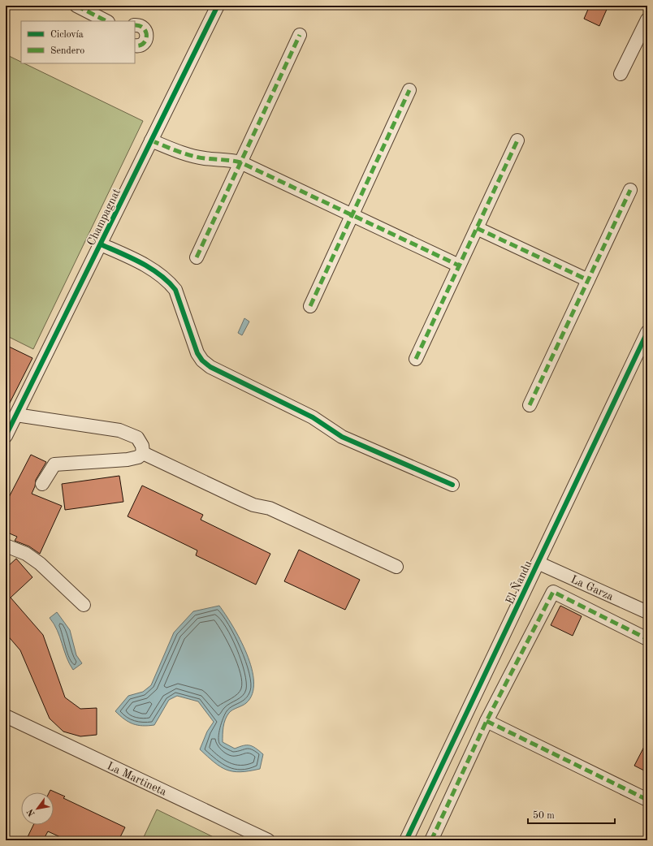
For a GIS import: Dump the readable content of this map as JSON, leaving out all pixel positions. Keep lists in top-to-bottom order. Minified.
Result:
{"streets":{"street":["Champagnat","El Ñandu","La Garza","La Martineta"]},"crossings":[["El Ñandu","La Garza"]],"legend":["Ciclovía","Sendero"],"scale_bar":"50 m","north":"bottom left"}
